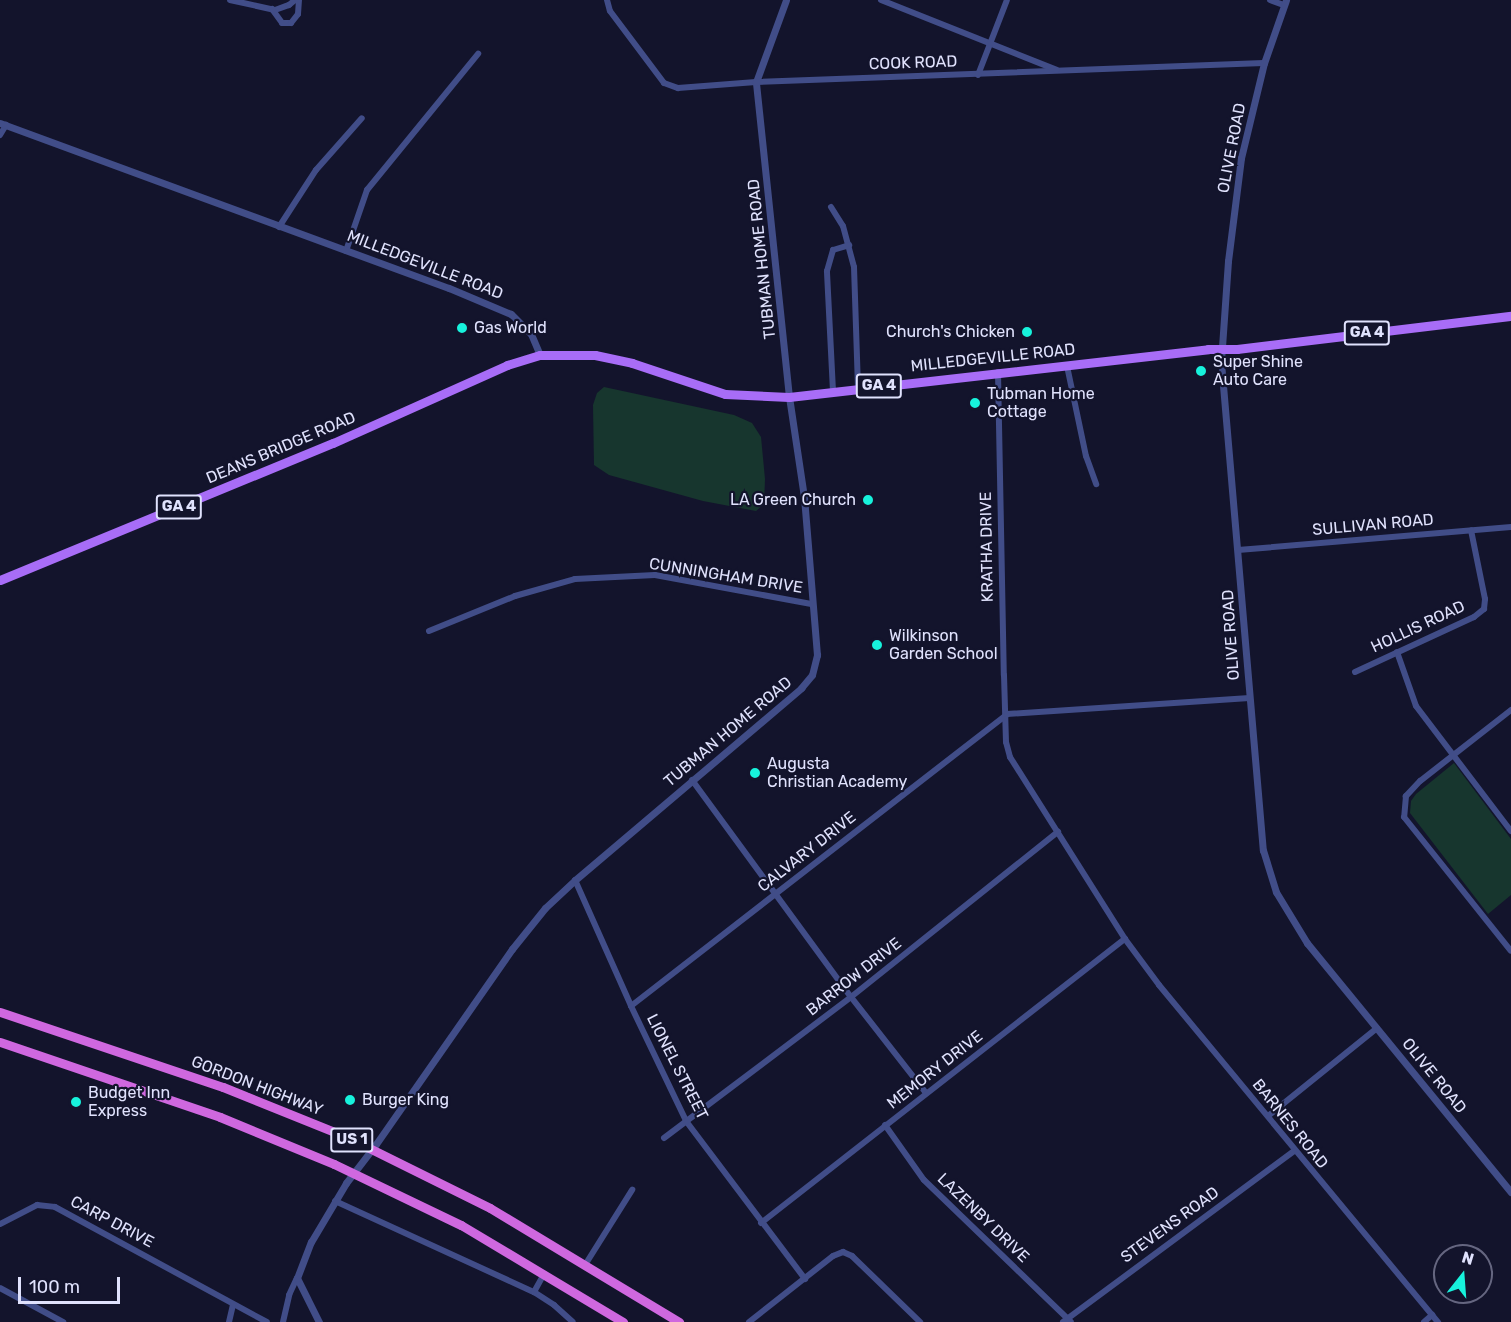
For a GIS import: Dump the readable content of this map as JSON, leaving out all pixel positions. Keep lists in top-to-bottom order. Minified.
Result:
{"streets":{"highway":["GORDON HIGHWAY","US 1"],"main road":["MILLEDGEVILLE ROAD","GA 4","DEANS BRIDGE ROAD"],"street":["COOK ROAD","OLIVE ROAD","TUBMAN HOME ROAD","SULLIVAN ROAD","KRATHA DRIVE","CUNNINGHAM DRIVE","HOLLIS ROAD","CALVARY DRIVE","BARROW DRIVE","LIONEL STREET","MEMORY DRIVE","BARNES ROAD","LAZENBY DRIVE","CARP DRIVE","STEVENS ROAD"]},"crossings":[["COOK ROAD","OLIVE ROAD"],["COOK ROAD","TUBMAN HOME ROAD"],["OLIVE ROAD","MILLEDGEVILLE ROAD"],["OLIVE ROAD","SULLIVAN ROAD"],["TUBMAN HOME ROAD","MILLEDGEVILLE ROAD"],["TUBMAN HOME ROAD","CUNNINGHAM DRIVE"],["TUBMAN HOME ROAD","LIONEL STREET"],["TUBMAN HOME ROAD","GORDON HIGHWAY"],["TUBMAN HOME ROAD","US 1"],["MILLEDGEVILLE ROAD","DEANS BRIDGE ROAD"],["MILLEDGEVILLE ROAD","KRATHA DRIVE"],["SULLIVAN ROAD","HOLLIS ROAD"],["KRATHA DRIVE","CALVARY DRIVE"],["KRATHA DRIVE","BARROW DRIVE"],["KRATHA DRIVE","MEMORY DRIVE"],["KRATHA DRIVE","BARNES ROAD"],["CALVARY DRIVE","LIONEL STREET"],["BARROW DRIVE","LIONEL STREET"],["LIONEL STREET","MEMORY DRIVE"],["MEMORY DRIVE","BARNES ROAD"],["MEMORY DRIVE","LAZENBY DRIVE"],["BARNES ROAD","STEVENS ROAD"],["LAZENBY DRIVE","STEVENS ROAD"]],"places":["Gas World","Church's Chicken","Super Shine Auto Care","Tubman Home Cottage","LA Green Church","Wilkinson Garden School","Augusta Christian Academy","Burger King","Budget Inn Express"],"scale_bar":"100 m","north":"top"}
